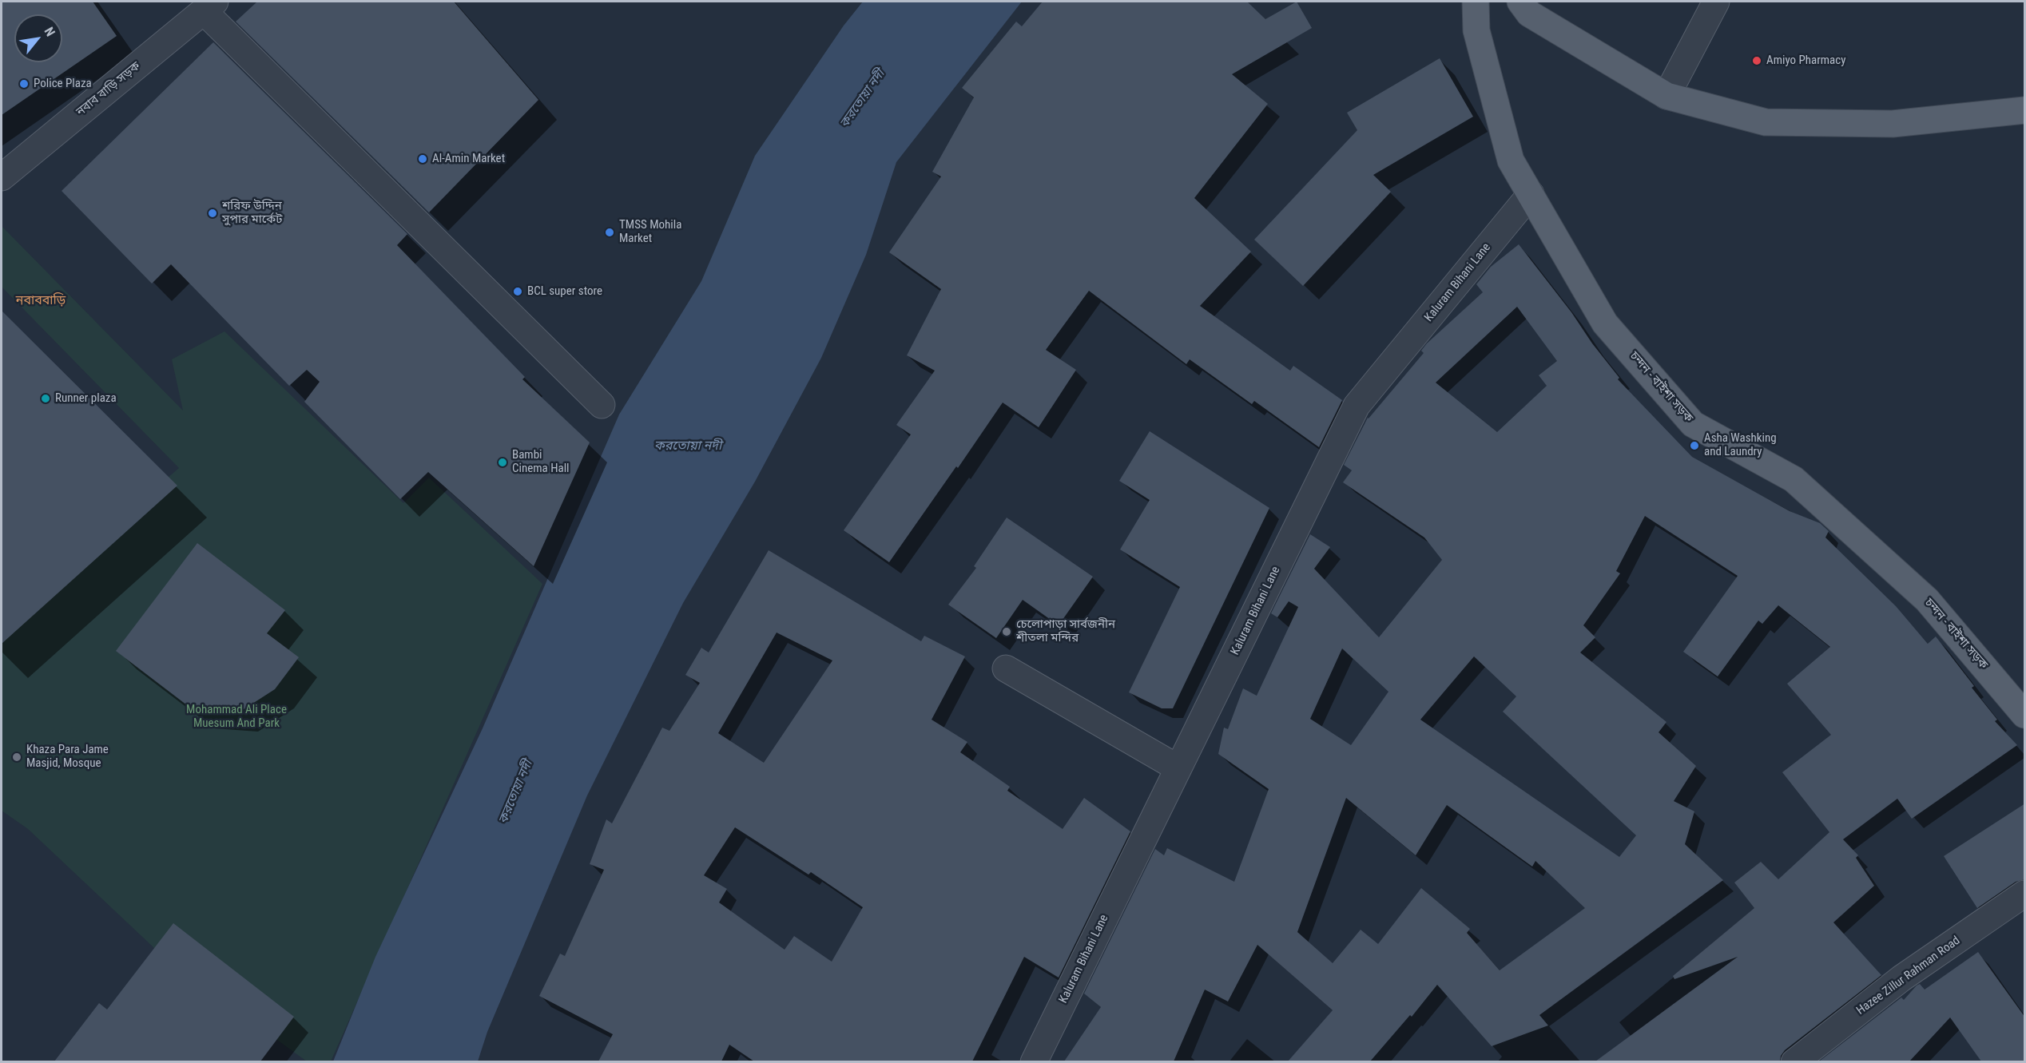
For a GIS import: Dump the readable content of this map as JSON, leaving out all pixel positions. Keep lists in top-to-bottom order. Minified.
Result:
{"streets":{"main road":["চন্দন - বাইশা সড়ক"],"street":["নবাব বাড়ি সড়ক","Kaluram Bihani Lane","Hazee Zillur Rahman Road"]},"crossings":[["Kaluram Bihani Lane","চন্দন - বাইশা সড়ক"]],"districts":["নবাববাড়ি"],"water":["করতোয়া নদী"],"parks":["Mohammad Ali Place Muesum And Park"],"places":["Amiyo Pharmacy","Police Plaza","Al-Amin Market","শরিফ উদ্দিন সুপার মার্কেট","TMSS Mohila Market","BCL super store","Runner plaza","Asha Washking and Laundry","Bambi Cinema Hall","চেলোপাড়া সার্বজনীন শীতলা মন্দির","Khaza Para Jame Masjid, Mosque"],"north":"top right"}
